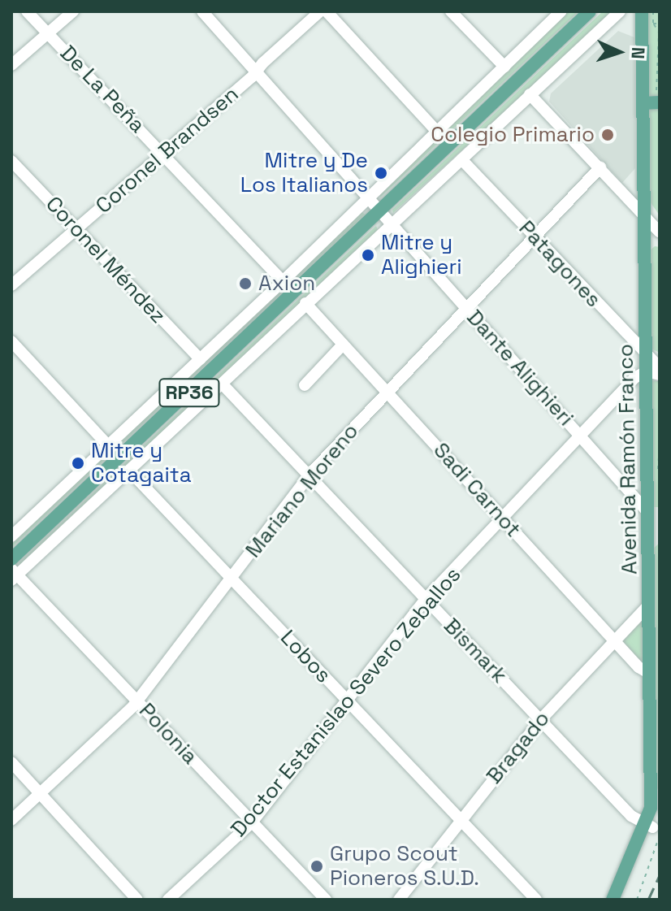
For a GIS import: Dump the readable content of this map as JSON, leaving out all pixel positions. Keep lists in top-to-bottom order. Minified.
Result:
{"streets":{"main road":["RP36","Avenida Ramón Franco"],"street":["De La Peña","Coronel Brandsen","Coronel Méndez","Patagones","Dante Alighieri","Sadi Carnot","Mariano Moreno","Bismark","Lobos","Doctor Estanislao Severo Zeballos","Polonia","Bragado"]},"crossings":[["De La Peña","Coronel Brandsen"],["Coronel Brandsen","Coronel Méndez"],["Coronel Brandsen","Dante Alighieri"],["Patagones","Avenida Ramón Franco"],["Patagones","Mariano Moreno"],["Dante Alighieri","RP36"],["Dante Alighieri","Avenida Ramón Franco"],["Dante Alighieri","Mariano Moreno"],["Dante Alighieri","Doctor Estanislao Severo Zeballos"],["Avenida Ramón Franco","Sadi Carnot"],["Avenida Ramón Franco","Bismark"],["Avenida Ramón Franco","Doctor Estanislao Severo Zeballos"],["Avenida Ramón Franco","Bragado"],["Sadi Carnot","Mariano Moreno"],["Sadi Carnot","Doctor Estanislao Severo Zeballos"],["Sadi Carnot","Bragado"],["Mariano Moreno","Bismark"],["Mariano Moreno","Lobos"],["Mariano Moreno","Polonia"],["Bismark","Doctor Estanislao Severo Zeballos"],["Bismark","Bragado"],["Lobos","Doctor Estanislao Severo Zeballos"],["Lobos","Bragado"],["Doctor Estanislao Severo Zeballos","Polonia"]],"places":["Colegio Primario","Mitre y De Los Italianos","Mitre y Alighieri","Axion","Mitre y Cotagaita","Grupo Scout Pioneros S.U.D."],"north":"right"}
